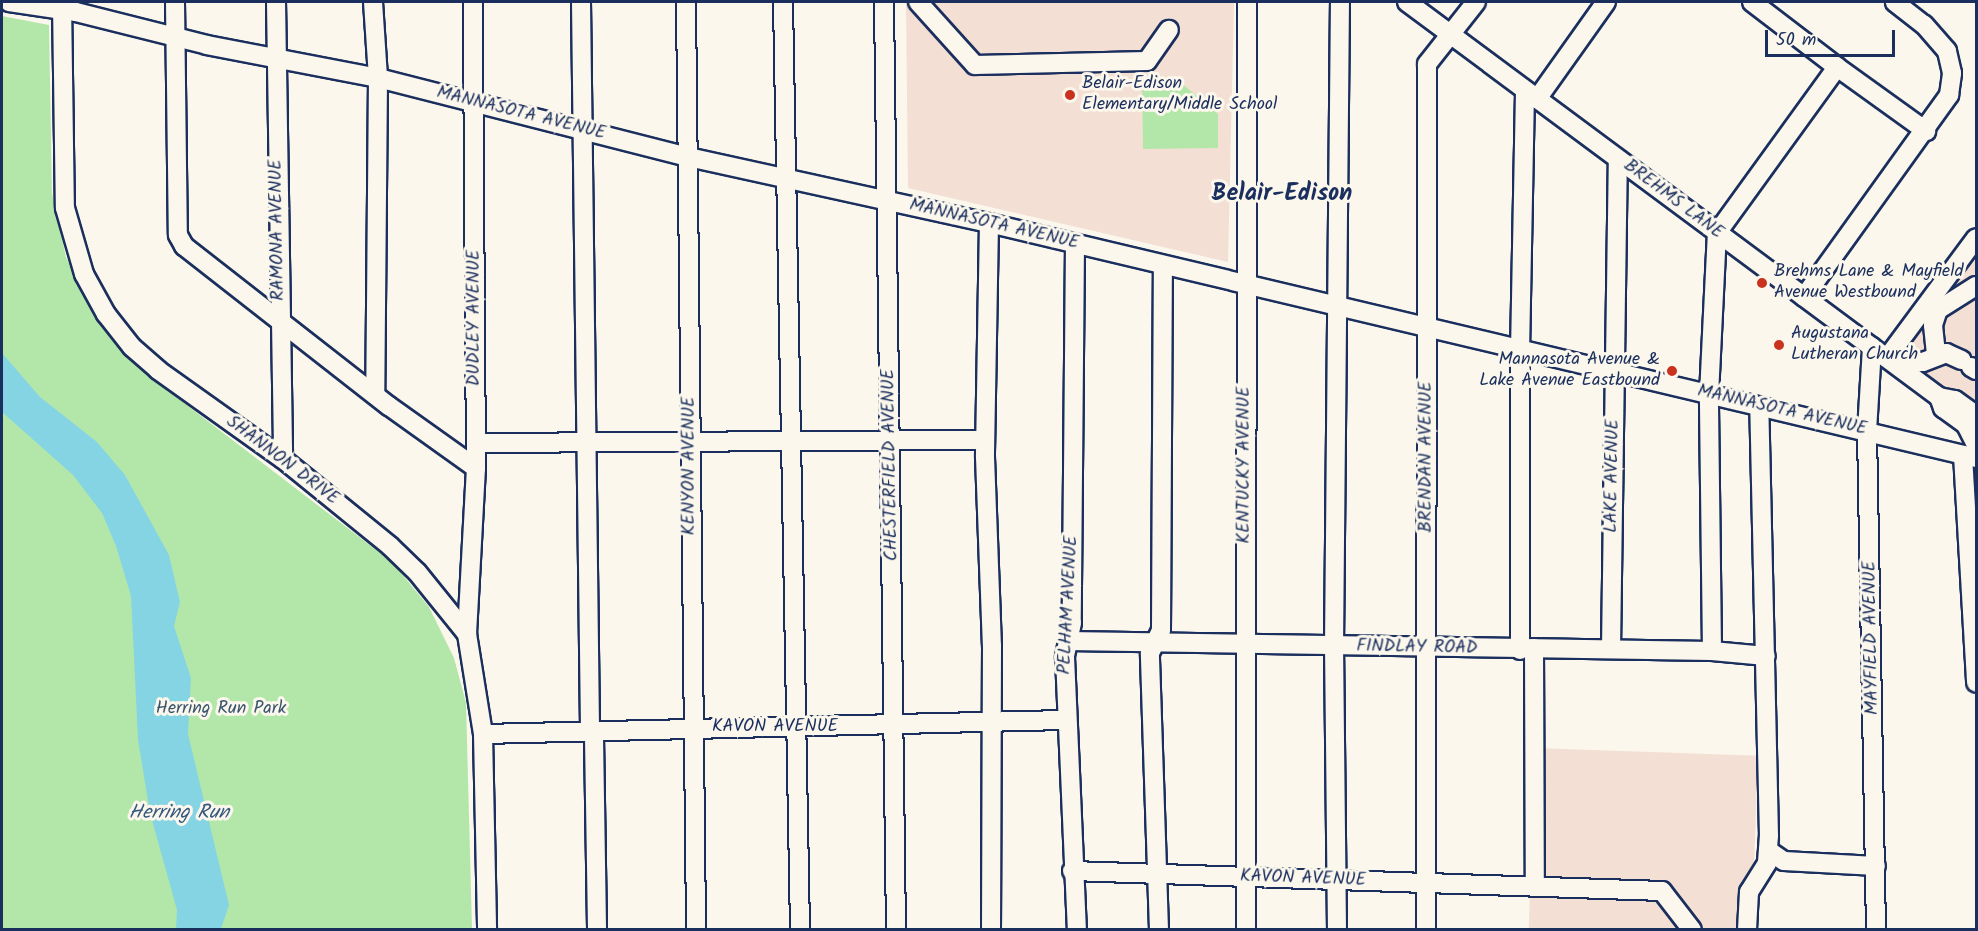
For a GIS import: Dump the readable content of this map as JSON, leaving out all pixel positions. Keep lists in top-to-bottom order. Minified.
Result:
{"streets":{"street":["MANNASOTA AVENUE","BREHMS LANE","RAMONA AVENUE","DUDLEY AVENUE","BRENDAN AVENUE","SHANNON DRIVE","CHESTERFIELD AVENUE","KENTUCKY AVENUE","KENYON AVENUE","LAKE AVENUE","PELHAM AVENUE","MAYFIELD AVENUE","FINDLAY ROAD","KAVON AVENUE"]},"crossings":[["MANNASOTA AVENUE","BREHMS LANE"],["MANNASOTA AVENUE","RAMONA AVENUE"],["MANNASOTA AVENUE","DUDLEY AVENUE"],["MANNASOTA AVENUE","BRENDAN AVENUE"],["MANNASOTA AVENUE","SHANNON DRIVE"],["MANNASOTA AVENUE","CHESTERFIELD AVENUE"],["MANNASOTA AVENUE","KENTUCKY AVENUE"],["MANNASOTA AVENUE","KENYON AVENUE"],["MANNASOTA AVENUE","LAKE AVENUE"],["MANNASOTA AVENUE","PELHAM AVENUE"],["MANNASOTA AVENUE","MAYFIELD AVENUE"],["BREHMS LANE","BRENDAN AVENUE"],["BREHMS LANE","LAKE AVENUE"],["BREHMS LANE","MAYFIELD AVENUE"],["RAMONA AVENUE","SHANNON DRIVE"],["DUDLEY AVENUE","SHANNON DRIVE"],["BRENDAN AVENUE","FINDLAY ROAD"],["BRENDAN AVENUE","KAVON AVENUE"],["CHESTERFIELD AVENUE","KAVON AVENUE"],["KENTUCKY AVENUE","FINDLAY ROAD"],["KENTUCKY AVENUE","KAVON AVENUE"],["KENYON AVENUE","KAVON AVENUE"],["LAKE AVENUE","FINDLAY ROAD"],["PELHAM AVENUE","FINDLAY ROAD"],["PELHAM AVENUE","KAVON AVENUE"]],"districts":["Belair-Edison"],"water":["Herring Run"],"parks":["Herring Run Park"],"places":["Belair-Edison Elementary/Middle School","Brehms Lane & Mayfield Avenue Westbound","Augustana Lutheran Church","Mannasota Avenue & Lake Avenue Eastbound"],"scale_bar":"50 m"}
